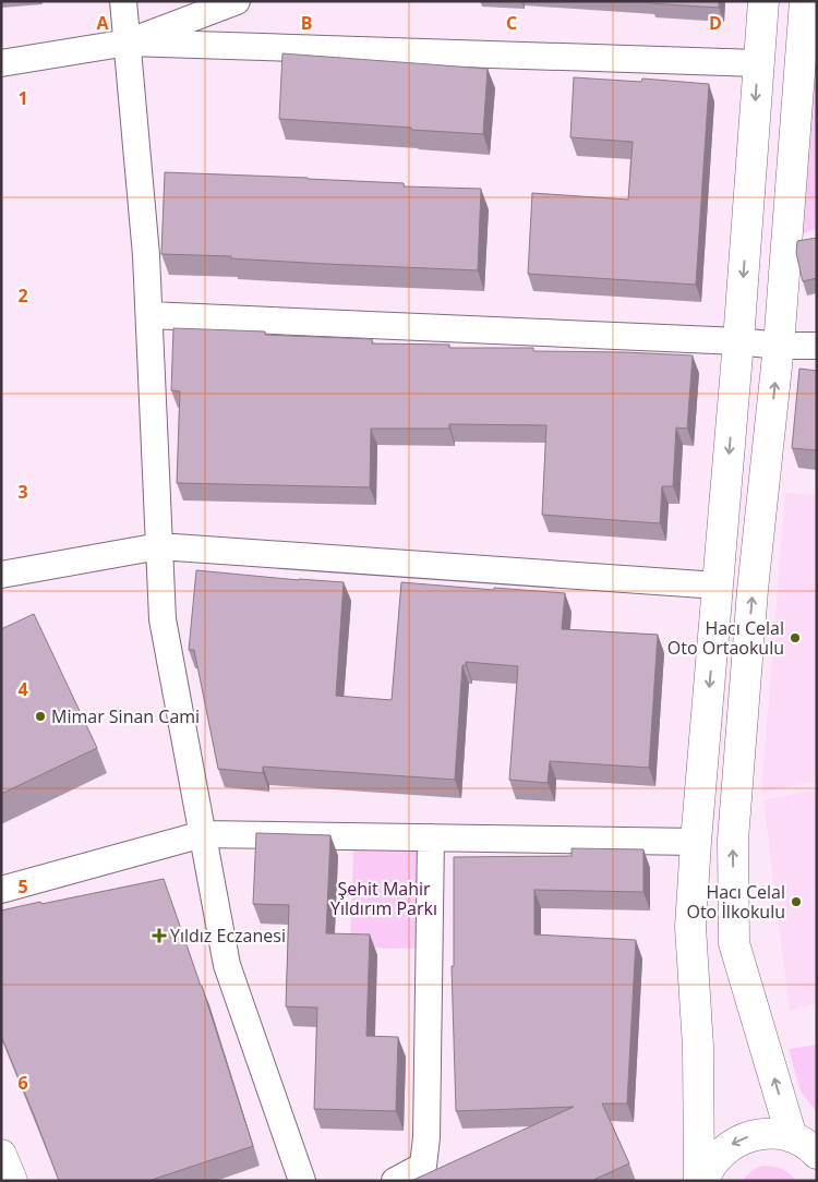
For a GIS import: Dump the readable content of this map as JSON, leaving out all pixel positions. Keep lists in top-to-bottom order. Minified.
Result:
{"parks":["Şehit Mahir Yıldırım Parkı"],"places":{"other":["Hacı Celal Oto Ortaokulu","Mimar Sinan Cami","Hacı Celal Oto İlkokulu"],"health":["Yıldız Eczanesi"]},"grid":{"columns":["A","B","C","D"],"rows":["1","2","3","4","5","6"]}}
